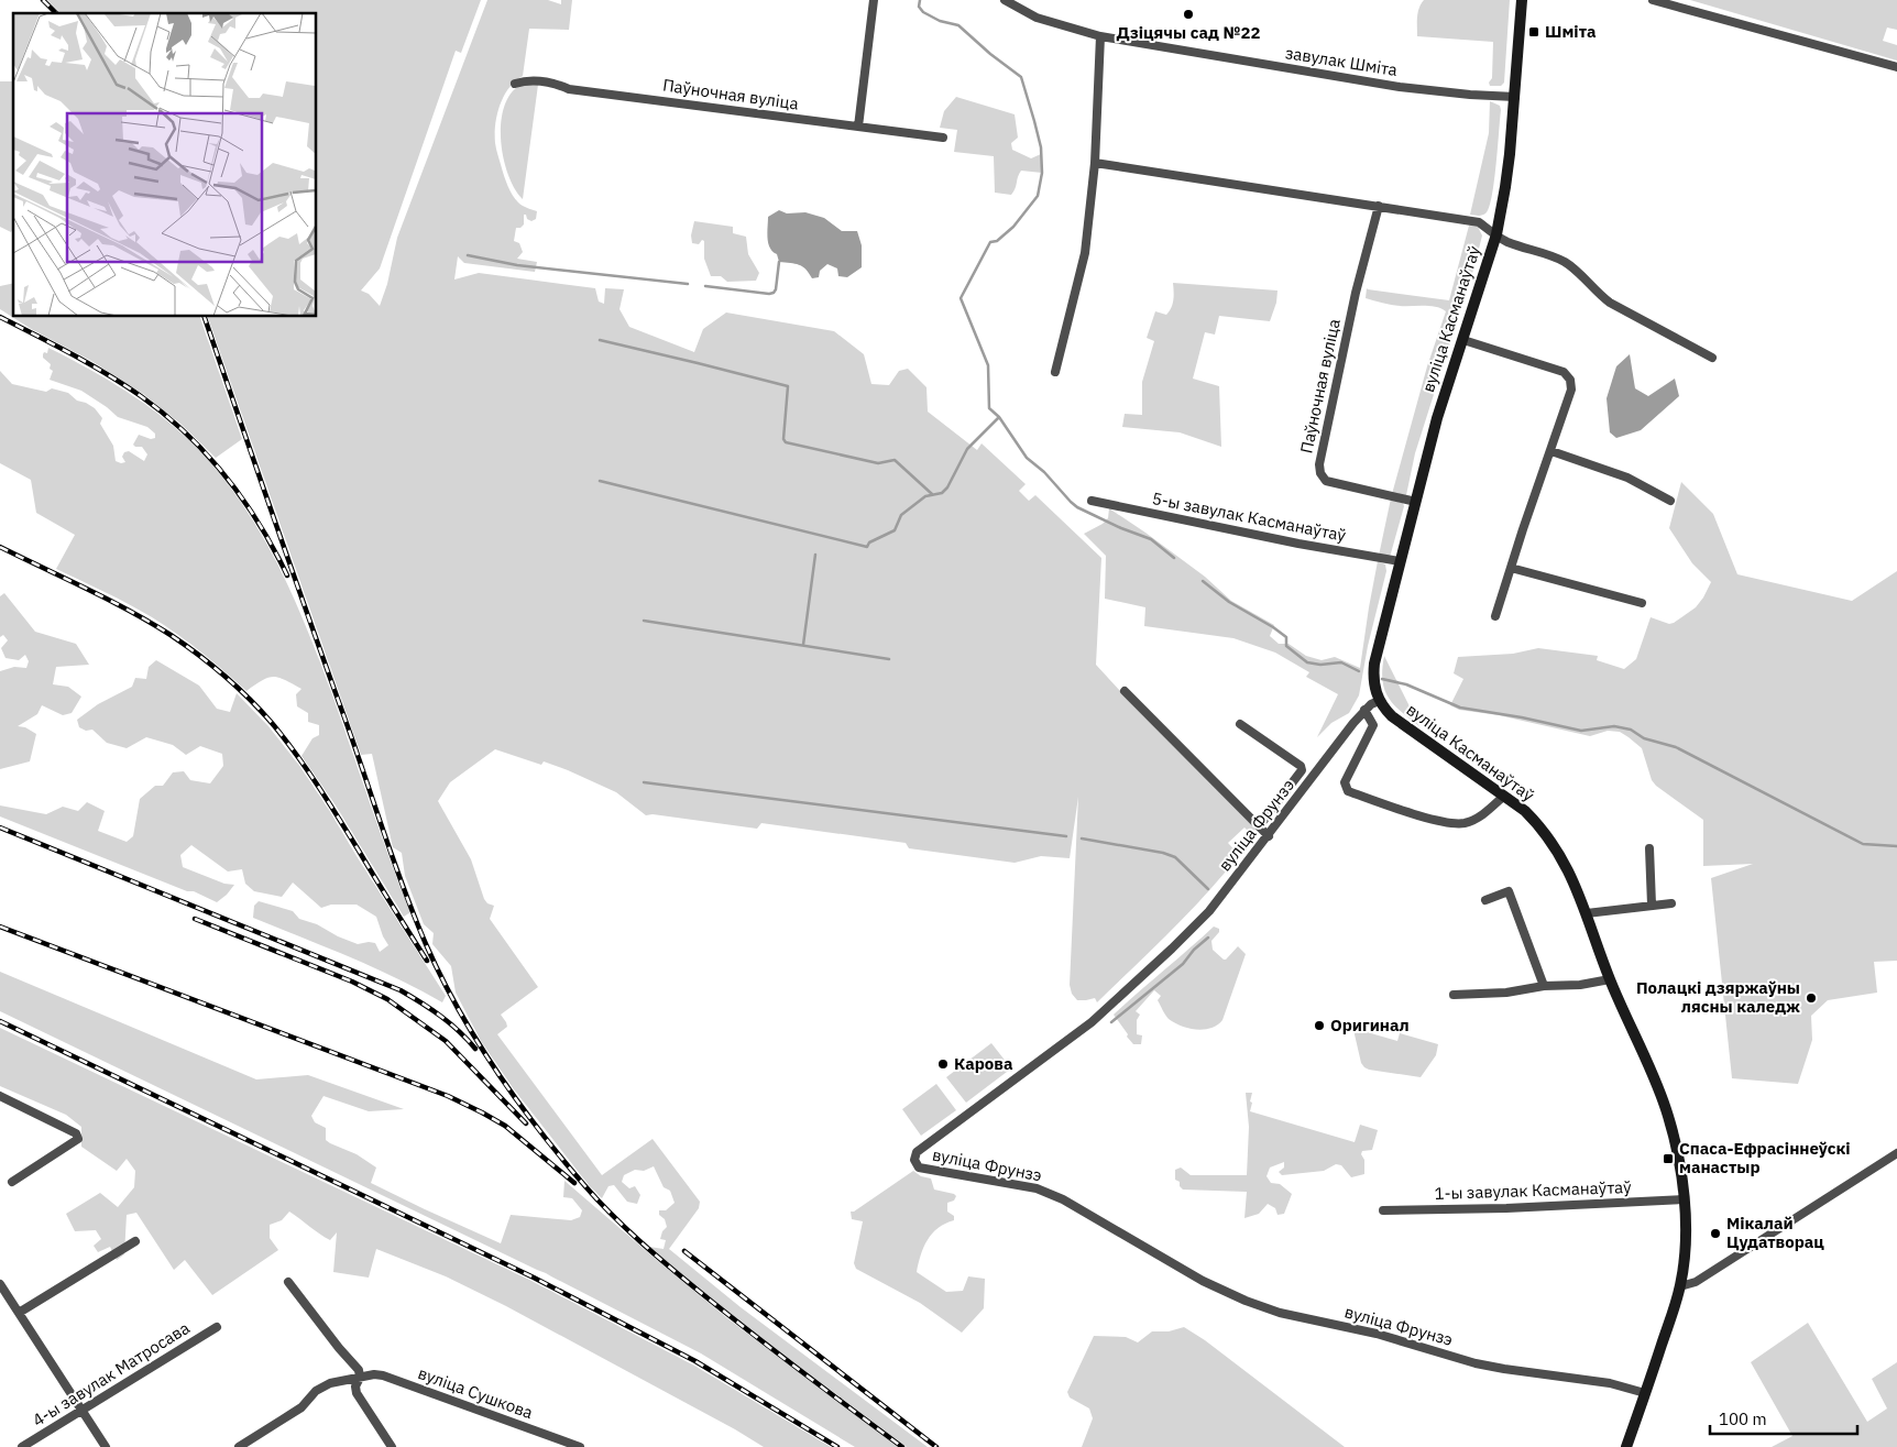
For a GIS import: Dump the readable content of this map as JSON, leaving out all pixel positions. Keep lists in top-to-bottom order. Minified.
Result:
{"streets":{"main road":["вуліца Касманаўтаў"],"street":["завулак Шміта","Паўночная вуліца","5-ы завулак Касманаўтаў","вуліца Фрунзэ","1-ы завулак Касманаўтаў","4-ы завулак Матросава","вуліца Сушкова"]},"crossings":[["завулак Шміта","вуліца Касманаўтаў"],["Паўночная вуліца","вуліца Касманаўтаў"],["вуліца Касманаўтаў","5-ы завулак Касманаўтаў"],["вуліца Касманаўтаў","вуліца Фрунзэ"],["вуліца Касманаўтаў","1-ы завулак Касманаўтаў"]],"places":{"other":["Дзіцячы сад №22","Полацкі дзяржаўны лясны каледж","Оригинал","Карова","Мікалай Цудатворац"],"transit":["Шміта","Спаса-Ефрасіннеўскі манастыр"]},"scale_bar":"100 m"}
